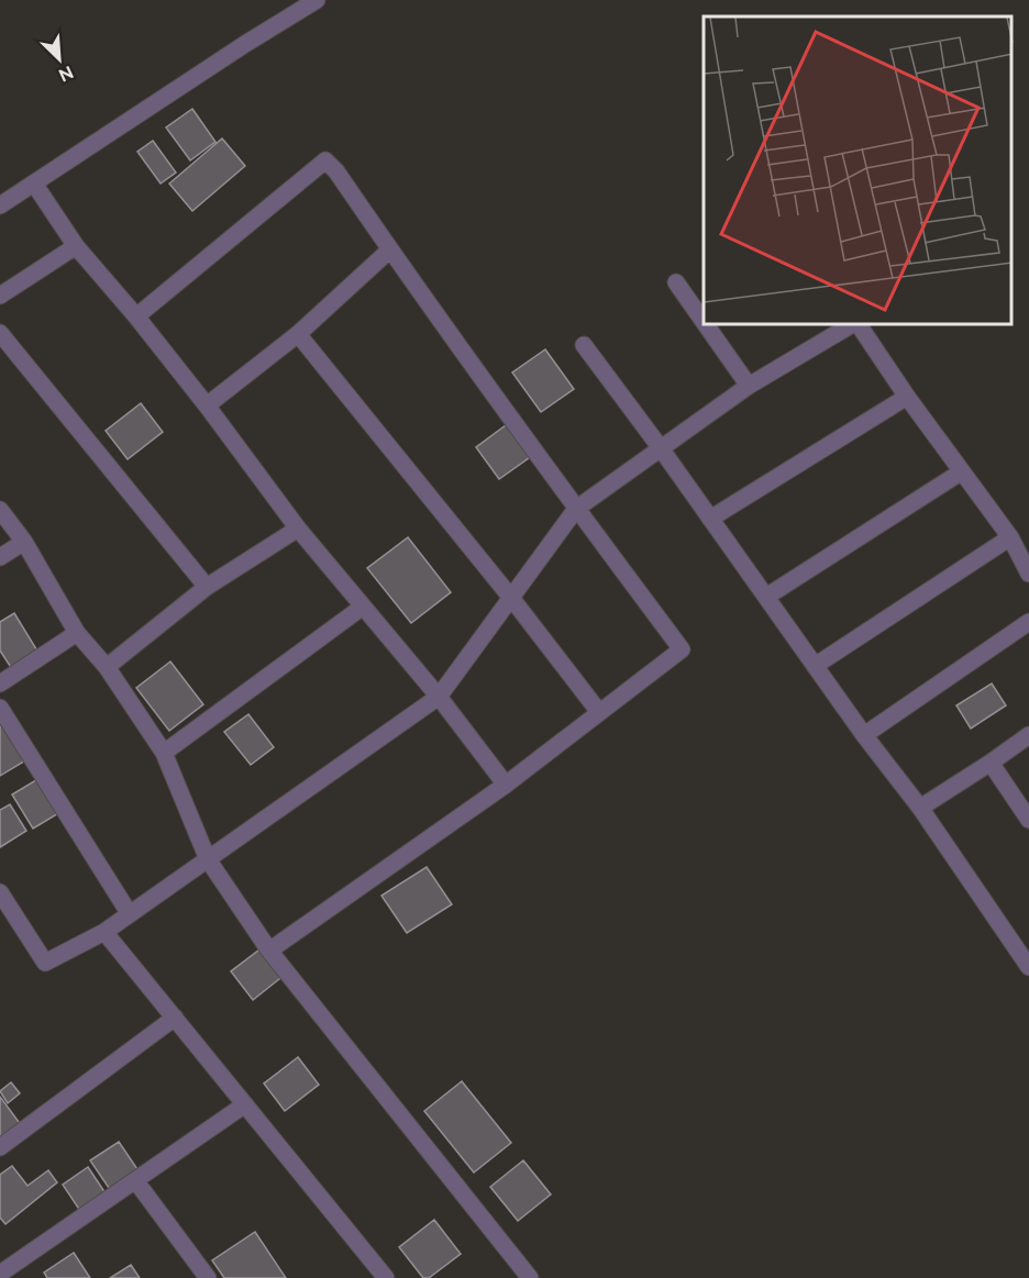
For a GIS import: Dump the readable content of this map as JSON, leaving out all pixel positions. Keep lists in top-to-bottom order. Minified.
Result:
{"north":"bottom right"}
